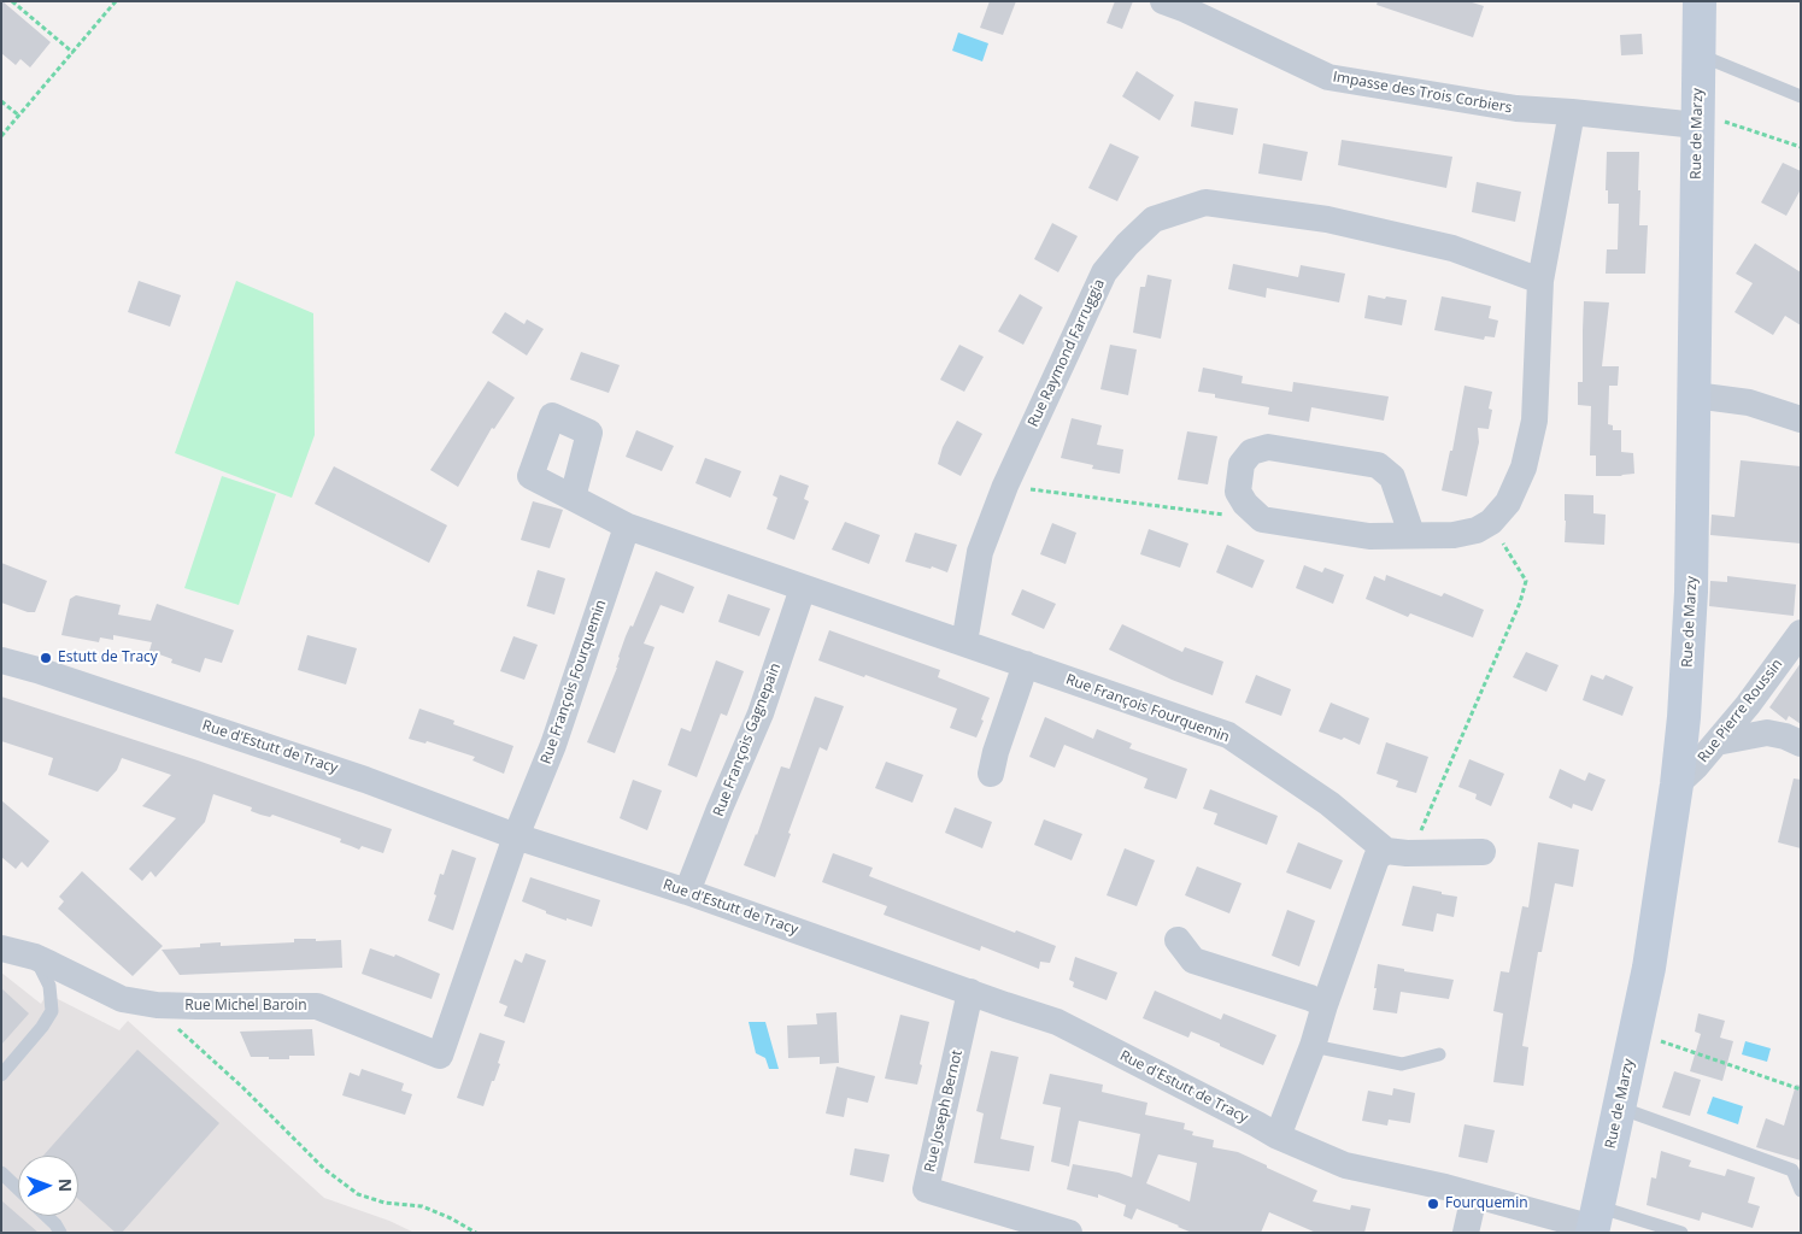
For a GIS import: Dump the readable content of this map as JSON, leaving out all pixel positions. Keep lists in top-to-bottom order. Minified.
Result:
{"streets":{"main road":["Rue de Marzy"],"street":["Impasse des Trois Corbiers","Rue Raymond Farruggia","Rue François Fourquemin","Rue Pierre Roussin","Rue François Gagnepain","Rue d'Estutt de Tracy","Rue Michel Baroin","Rue Joseph Bernot"]},"crossings":[["Impasse des Trois Corbiers","Rue de Marzy"],["Rue de Marzy","Rue Pierre Roussin"],["Rue de Marzy","Rue d'Estutt de Tracy"],["Rue Raymond Farruggia","Rue François Fourquemin"],["Rue François Fourquemin","Rue François Gagnepain"],["Rue François Fourquemin","Rue d'Estutt de Tracy"],["Rue François Fourquemin","Rue Michel Baroin"],["Rue François Gagnepain","Rue d'Estutt de Tracy"],["Rue d'Estutt de Tracy","Rue Michel Baroin"],["Rue d'Estutt de Tracy","Rue Joseph Bernot"]],"places":["Estutt de Tracy","Fourquemin"],"north":"right"}
